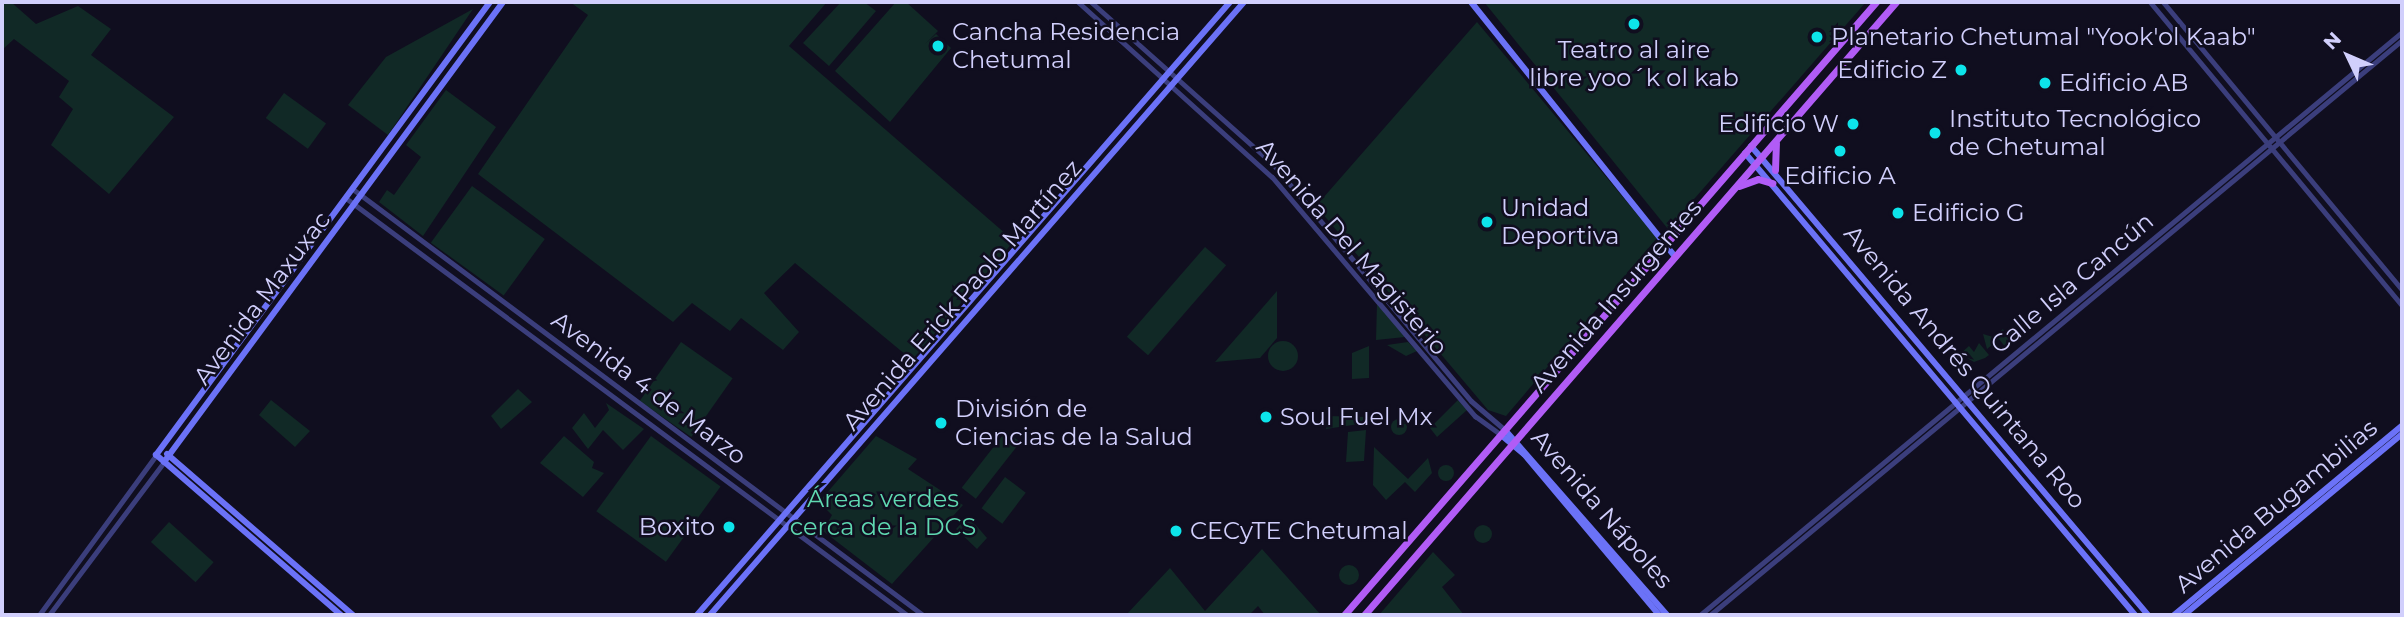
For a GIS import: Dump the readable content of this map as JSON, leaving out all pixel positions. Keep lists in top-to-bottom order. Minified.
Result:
{"streets":{"main road":["Avenida Erick Paolo Martínez","Avenida Insurgentes","Avenida Maxuxac","Avenida Andrés Quintana Roo","Avenida Bugambilias","Avenida Nápoles"],"street":["Avenida Del Magisterio","Calle Isla Cancún","Avenida 4 de Marzo"]},"crossings":[["Avenida Del Magisterio","Avenida Erick Paolo Martínez"],["Avenida Del Magisterio","Avenida Insurgentes"],["Avenida Del Magisterio","Avenida Nápoles"],["Calle Isla Cancún","Avenida Andrés Quintana Roo"],["Avenida Erick Paolo Martínez","Avenida 4 de Marzo"],["Avenida Insurgentes","Avenida Andrés Quintana Roo"],["Avenida Insurgentes","Avenida Nápoles"],["Avenida Maxuxac","Avenida 4 de Marzo"]],"parks":["Áreas verdes cerca de la DCS"],"places":["Teatro al aire libre yoo´k ol kab","Planetario Chetumal \"Yook'ol Kaab\"","Cancha Residencia Chetumal","Edificio Z","Edificio AB","Edificio W","Instituto Tecnológico de Chetumal","Edificio A","Edificio G","Unidad Deportiva","Soul Fuel Mx","División de Ciencias de la Salud","Boxito","CECyTE Chetumal"],"north":"top left"}
